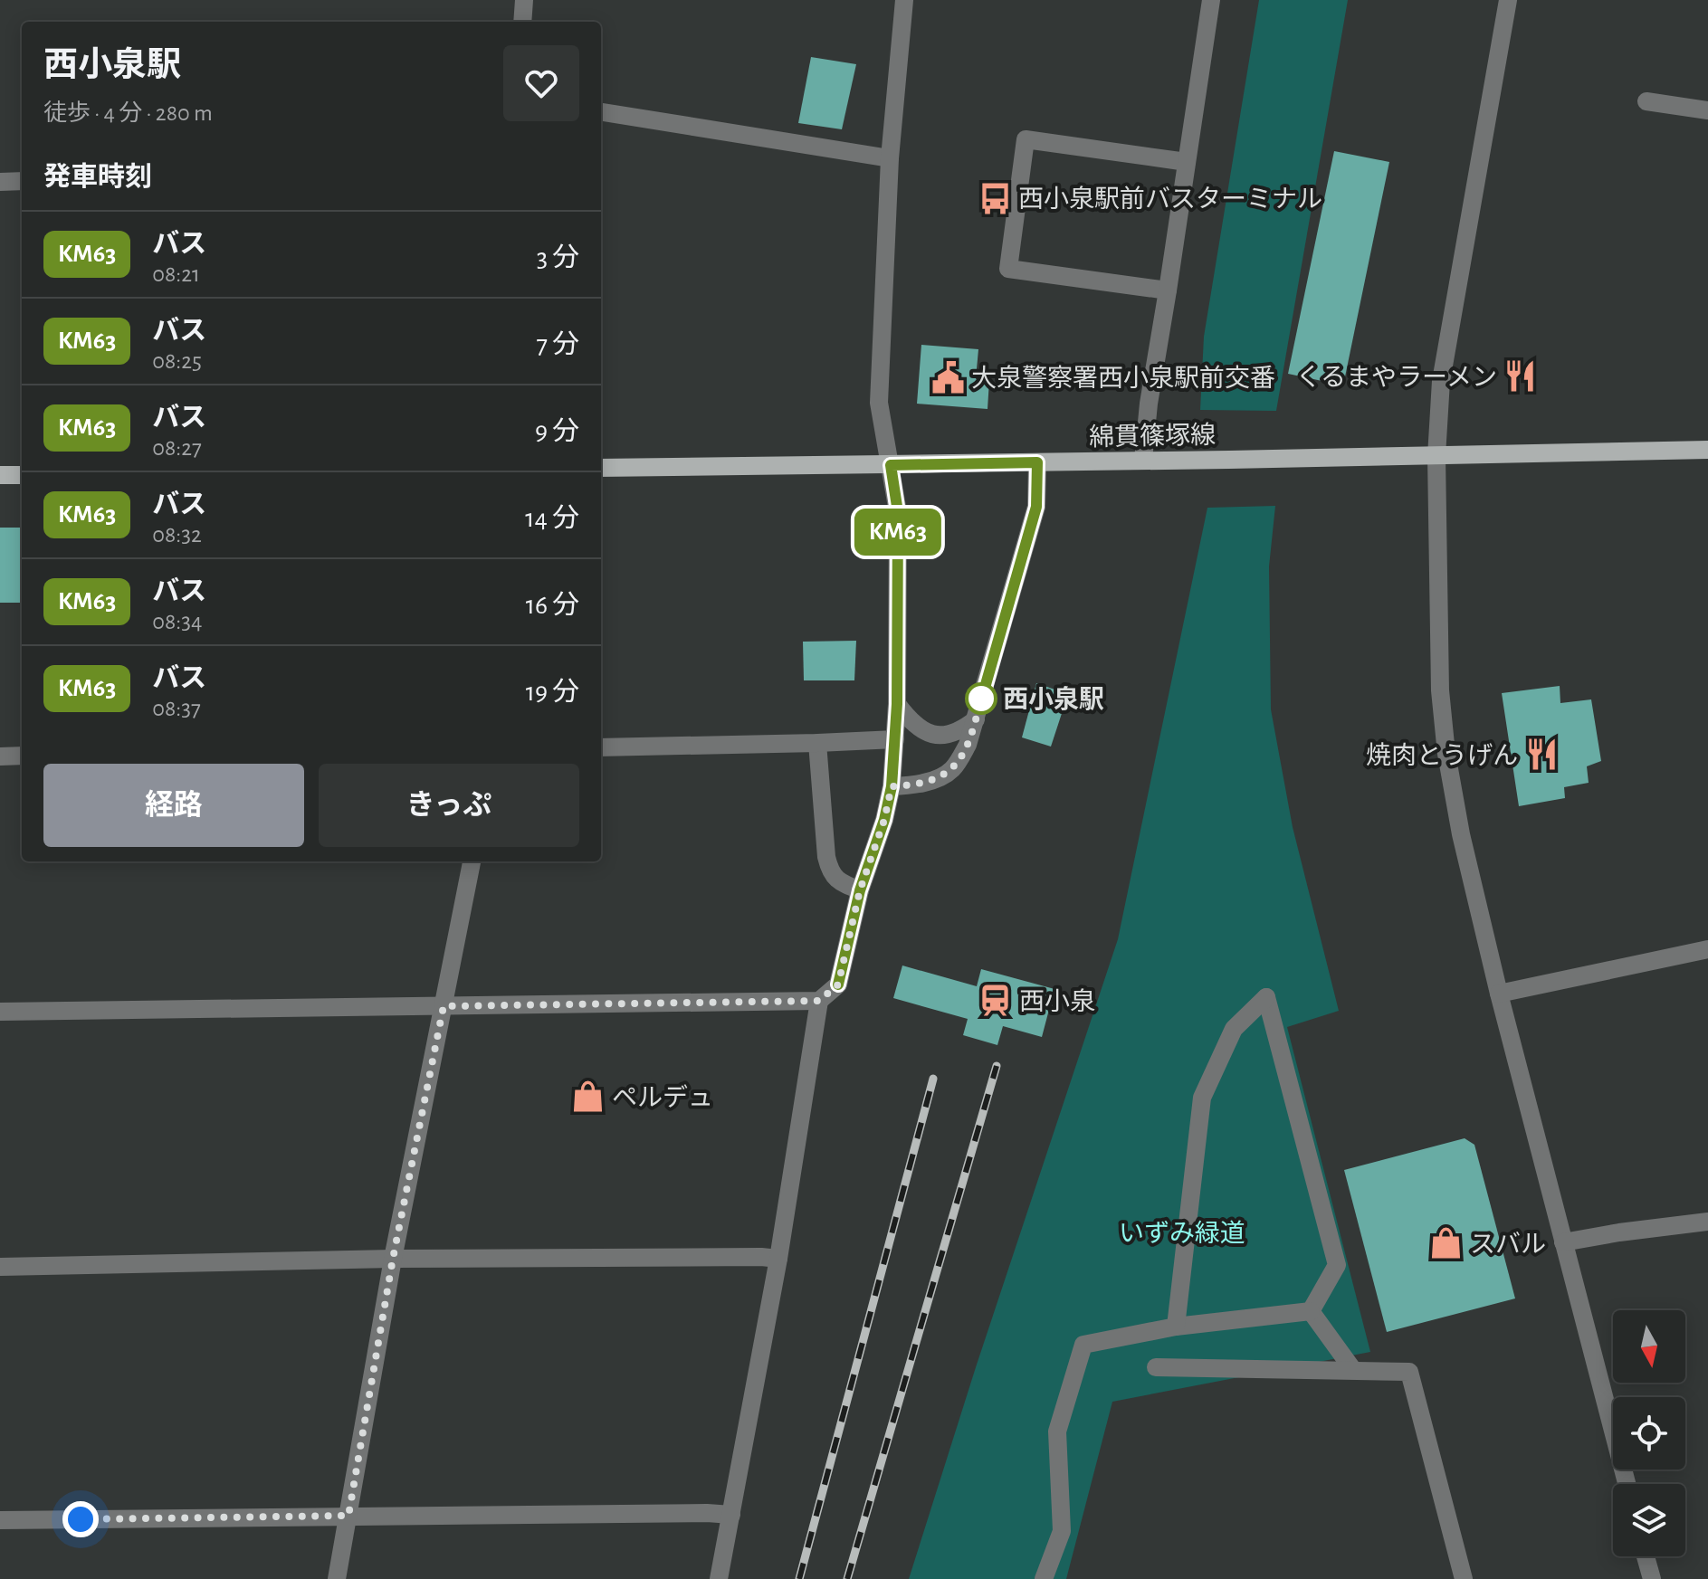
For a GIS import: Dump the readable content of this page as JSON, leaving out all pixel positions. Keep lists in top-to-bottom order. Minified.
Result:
{"streets":{"main road":["綿貫篠塚線"]},"parks":["いずみ緑道"],"places":{"bus stop":["西小泉駅前バスターミナル"],"restaurant":["くるまやラーメン","焼肉とうげん"],"public building":["大泉警察署西小泉駅前交番"],"other":["西小泉駅"],"station":["西小泉"],"shop":["ペルデュ","スバル"]},"lines":["bus line KM63"],"north":"bottom","page":{"on_map":"KM63","heading":[["西小泉駅","徒歩 · 4 分 · 280 m"],"発車時刻"],"list":[{"mark":"KM63","name":"バス","note":"08:21","value":"3 分"},{"mark":"KM63","name":"バス","note":"08:25","value":"7 分"},{"mark":"KM63","name":"バス","note":"08:27","value":"9 分"},{"mark":"KM63","name":"バス","note":"08:32","value":"14 分"},{"mark":"KM63","name":"バス","note":"08:34","value":"16 分"},{"mark":"KM63","name":"バス","note":"08:37","value":"19 分"}],"buttons":["経路","きっぷ"]}}
